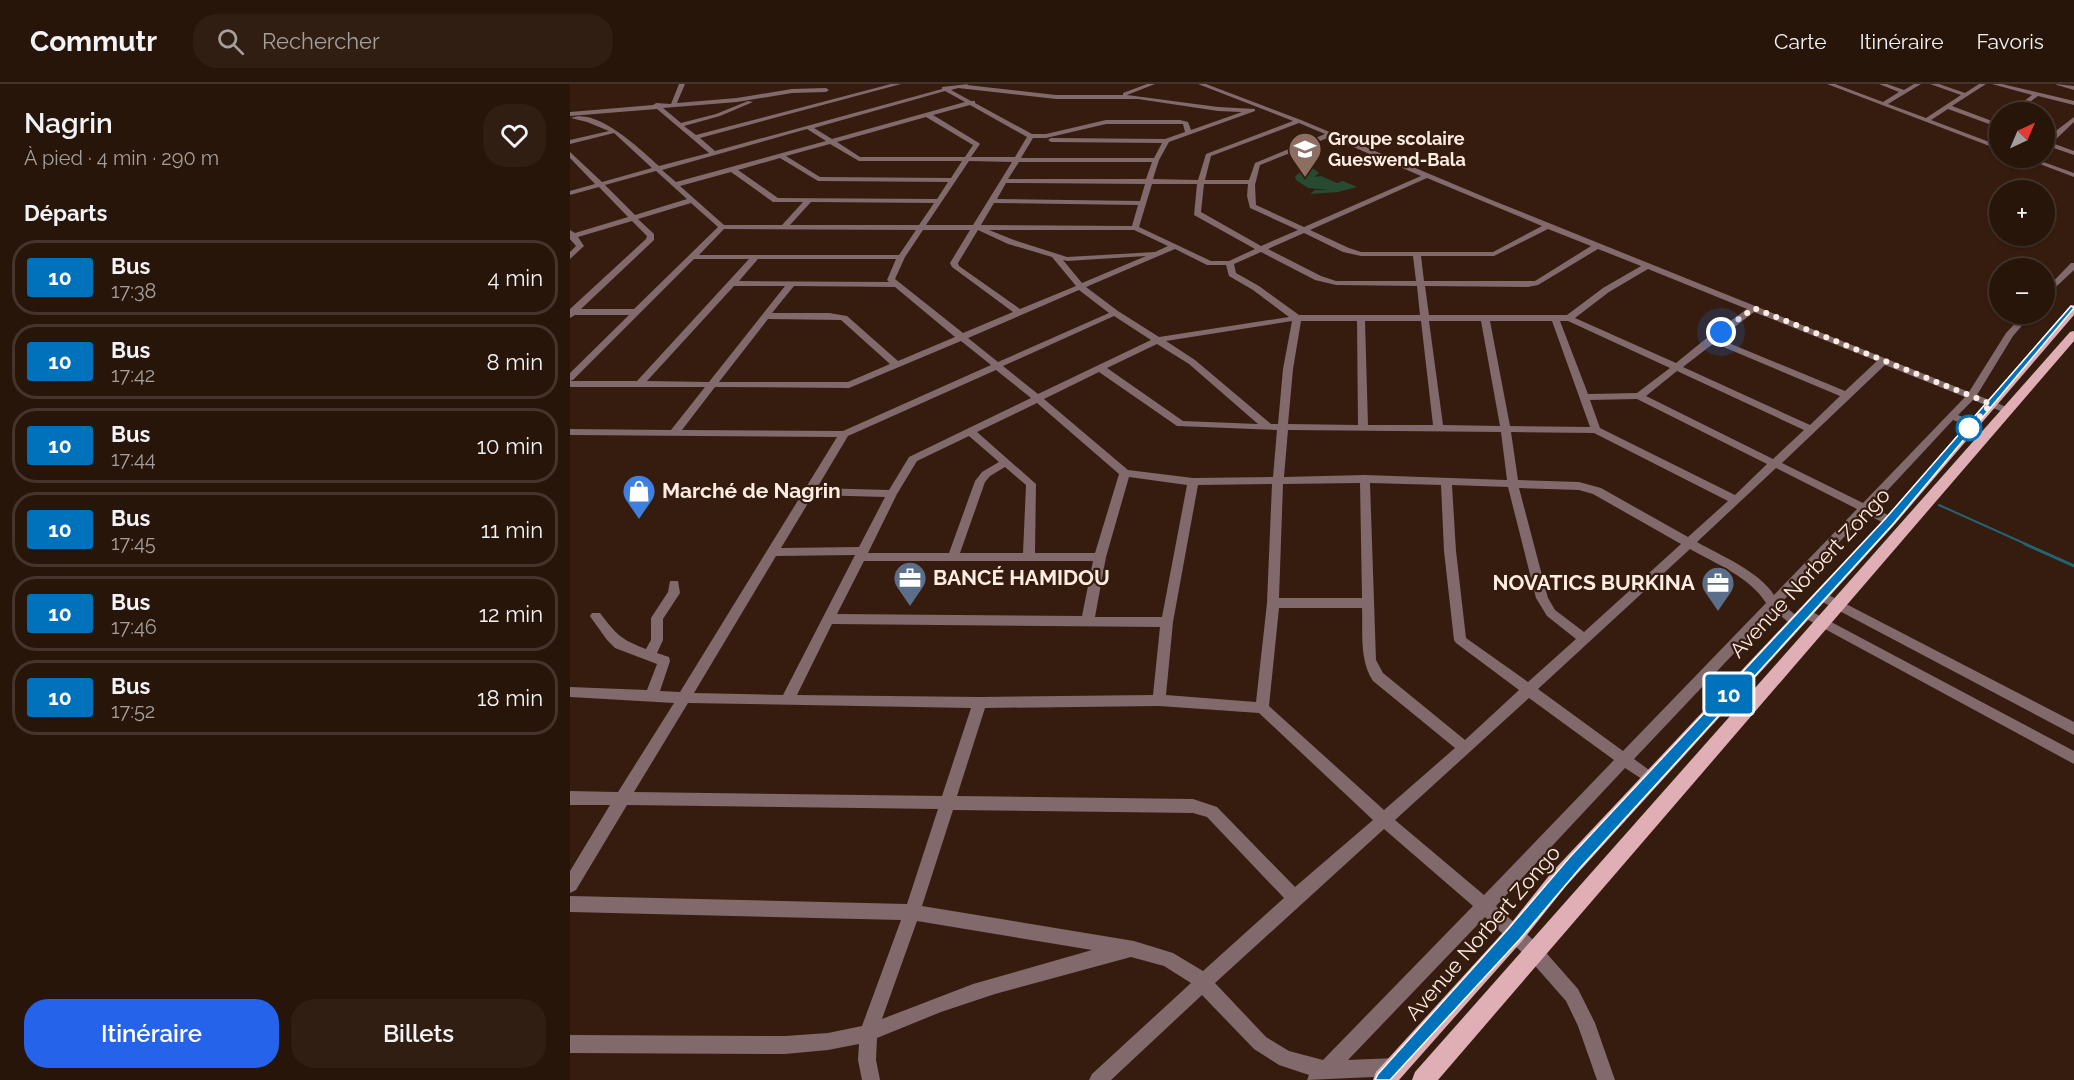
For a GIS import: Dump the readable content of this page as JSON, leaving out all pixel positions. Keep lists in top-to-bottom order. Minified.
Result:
{"streets":{"main road":["Avenue Norbert Zongo"]},"places":{"school or university":["Groupe scolaire Gueswend-Bala"],"shop":["Marché de Nagrin"],"office":["BANCÉ HAMIDOU","NOVATICS BURKINA"]},"lines":["bus line 10"],"north":"top right","page":{"header":"Commutr","search":"Rechercher","nav":["Carte","Itinéraire","Favoris"],"heading":[["Nagrin","À pied · 4 min · 290 m"],"Départs"],"on_map":"10","map_buttons":["+","−"],"list":[{"mark":"10","name":"Bus","note":"17:38","value":"4 min"},{"mark":"10","name":"Bus","note":"17:42","value":"8 min"},{"mark":"10","name":"Bus","note":"17:44","value":"10 min"},{"mark":"10","name":"Bus","note":"17:45","value":"11 min"},{"mark":"10","name":"Bus","note":"17:46","value":"12 min"},{"mark":"10","name":"Bus","note":"17:52","value":"18 min"}],"buttons":["Itinéraire","Billets"]}}
